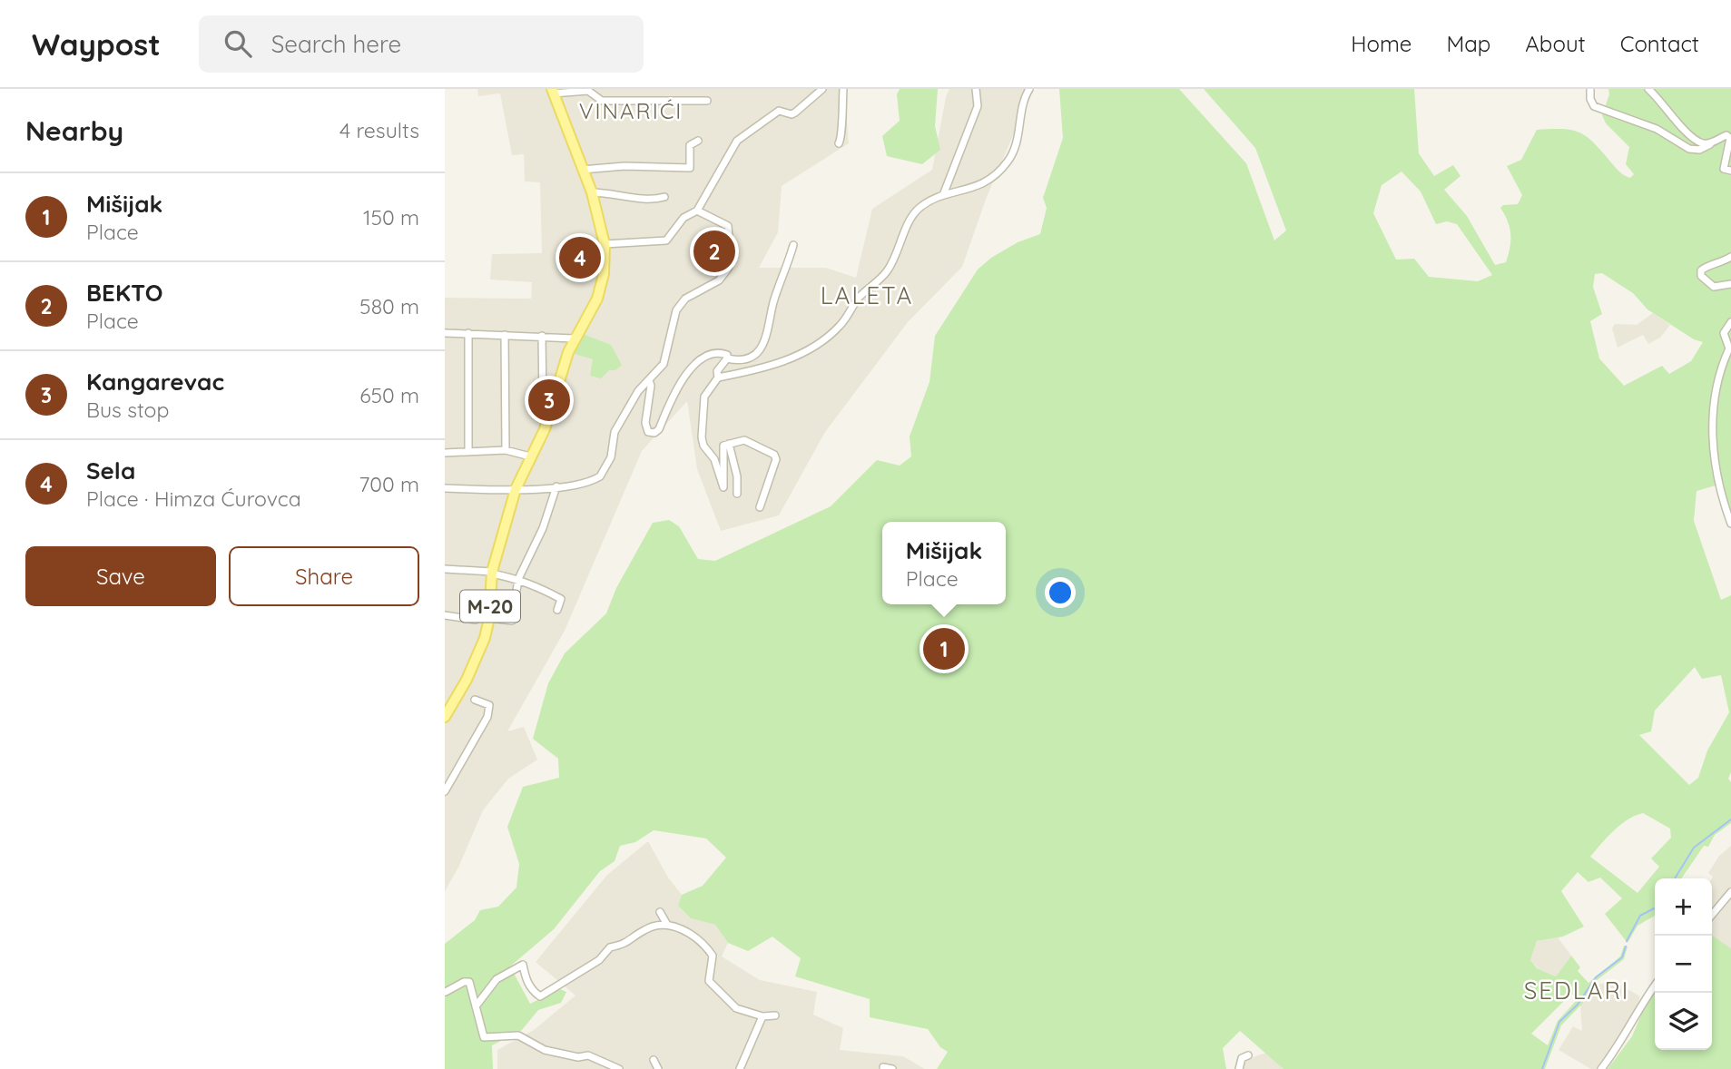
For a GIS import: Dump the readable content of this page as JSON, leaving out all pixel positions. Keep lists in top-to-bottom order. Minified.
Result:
{"streets":{"main road":["M-20"]},"districts":["VINARIĆI","LALETA","SEDLARI"],"page":{"header":"Waypost","search":"Search here","nav":["Home","Map","About","Contact"],"heading":["Nearby","4 results"],"list":[{"mark":"1","name":"Mišijak","note":"Place","value":"150 m"},{"mark":"2","name":"BEKTO","note":"Place","value":"580 m"},{"mark":"3","name":"Kangarevac","note":"Bus stop","value":"650 m"},{"mark":"4","name":"Sela","note":"Place · Himza Ćurovca","value":"700 m"}],"pins":["2","4","3","1"],"popup":["Mišijak","Place"],"buttons":["Save","Share"],"map_buttons":["+","−"]}}
